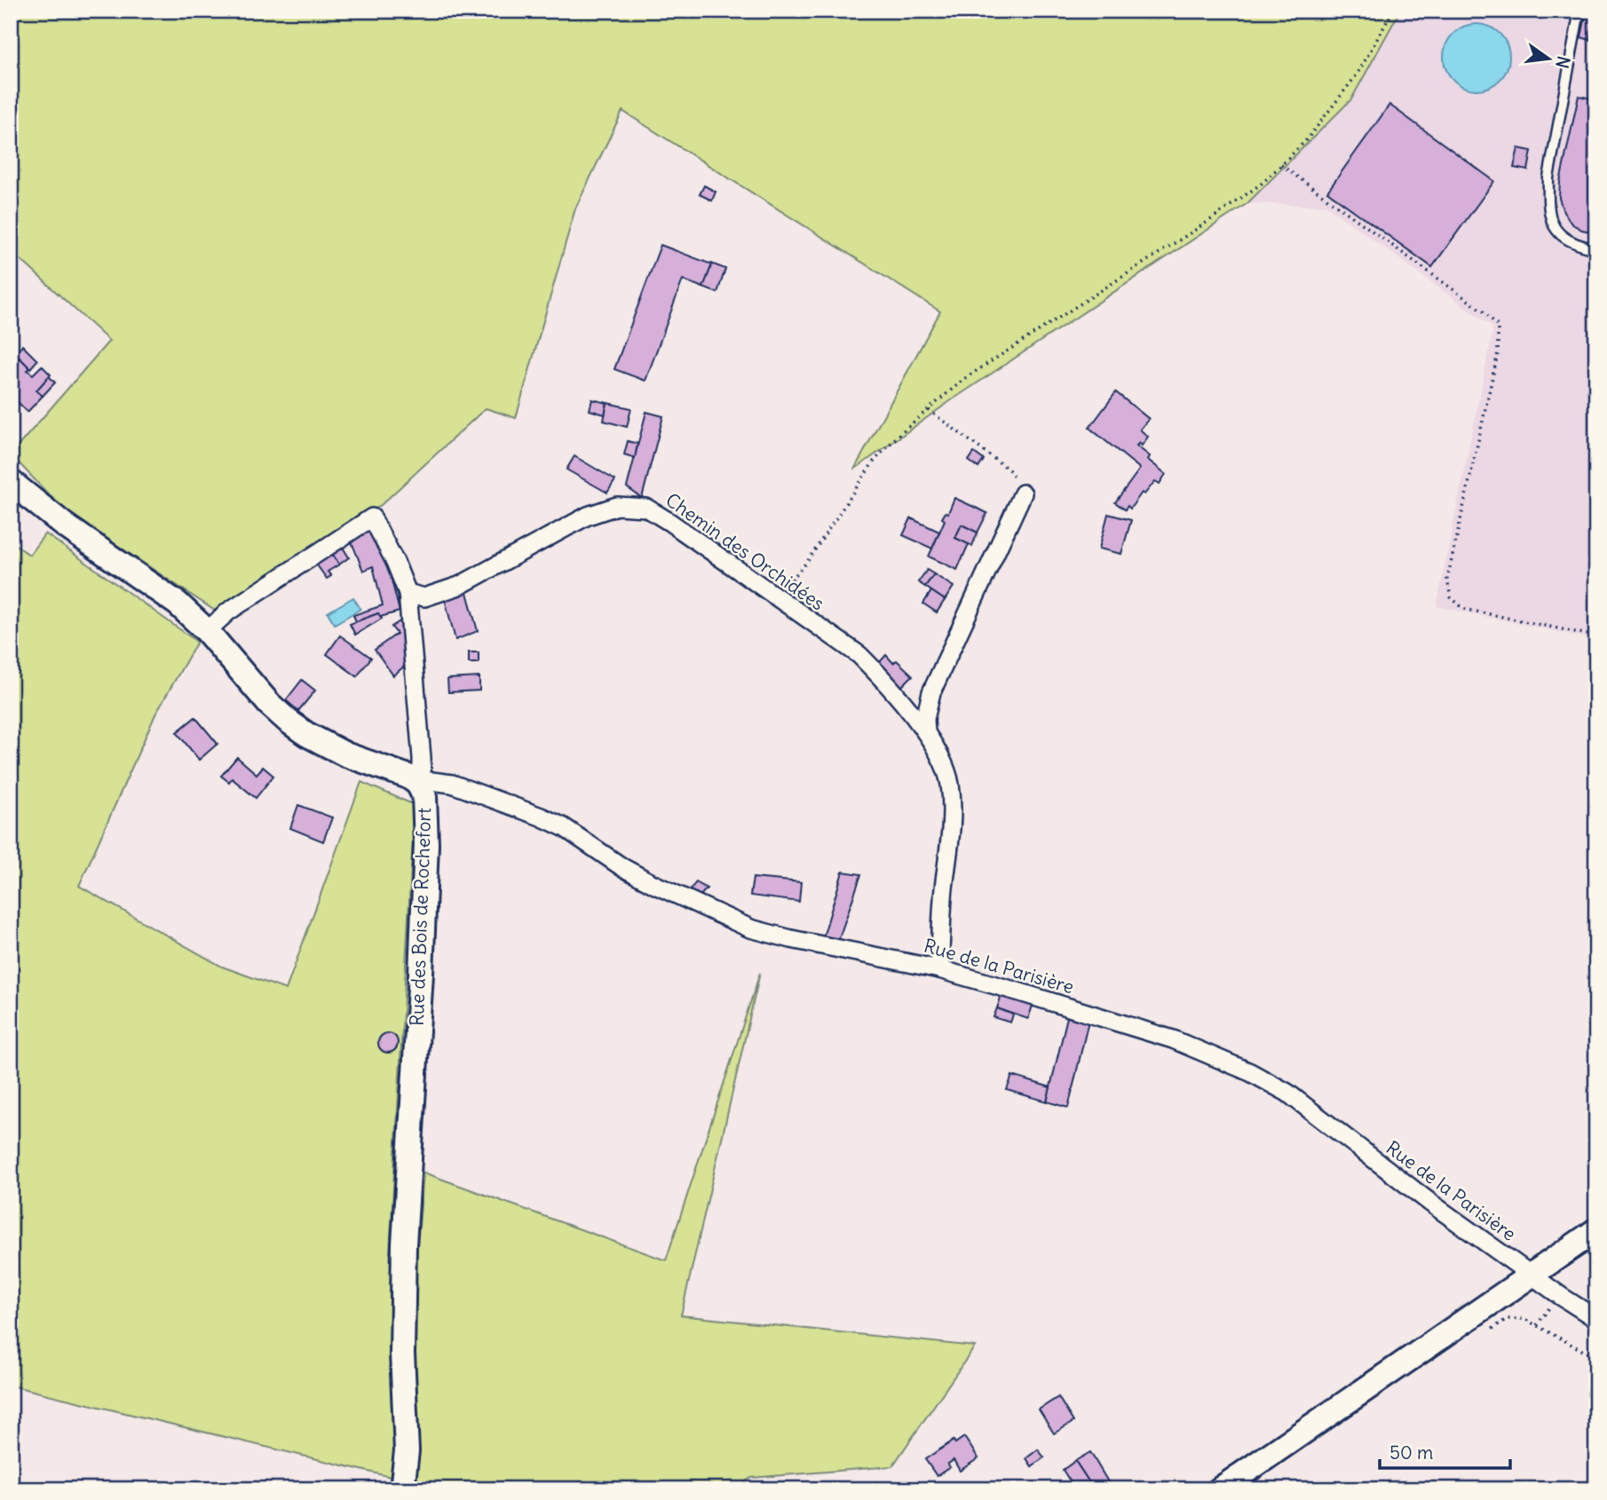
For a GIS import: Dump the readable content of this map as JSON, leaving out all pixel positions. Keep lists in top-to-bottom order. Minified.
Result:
{"streets":{"street":["Chemin des Orchidées","Rue des Bois de Rochefort","Rue de la Parisière"]},"crossings":[["Chemin des Orchidées","Rue de la Parisière"],["Rue des Bois de Rochefort","Rue de la Parisière"]],"scale_bar":"50 m","north":"right"}
